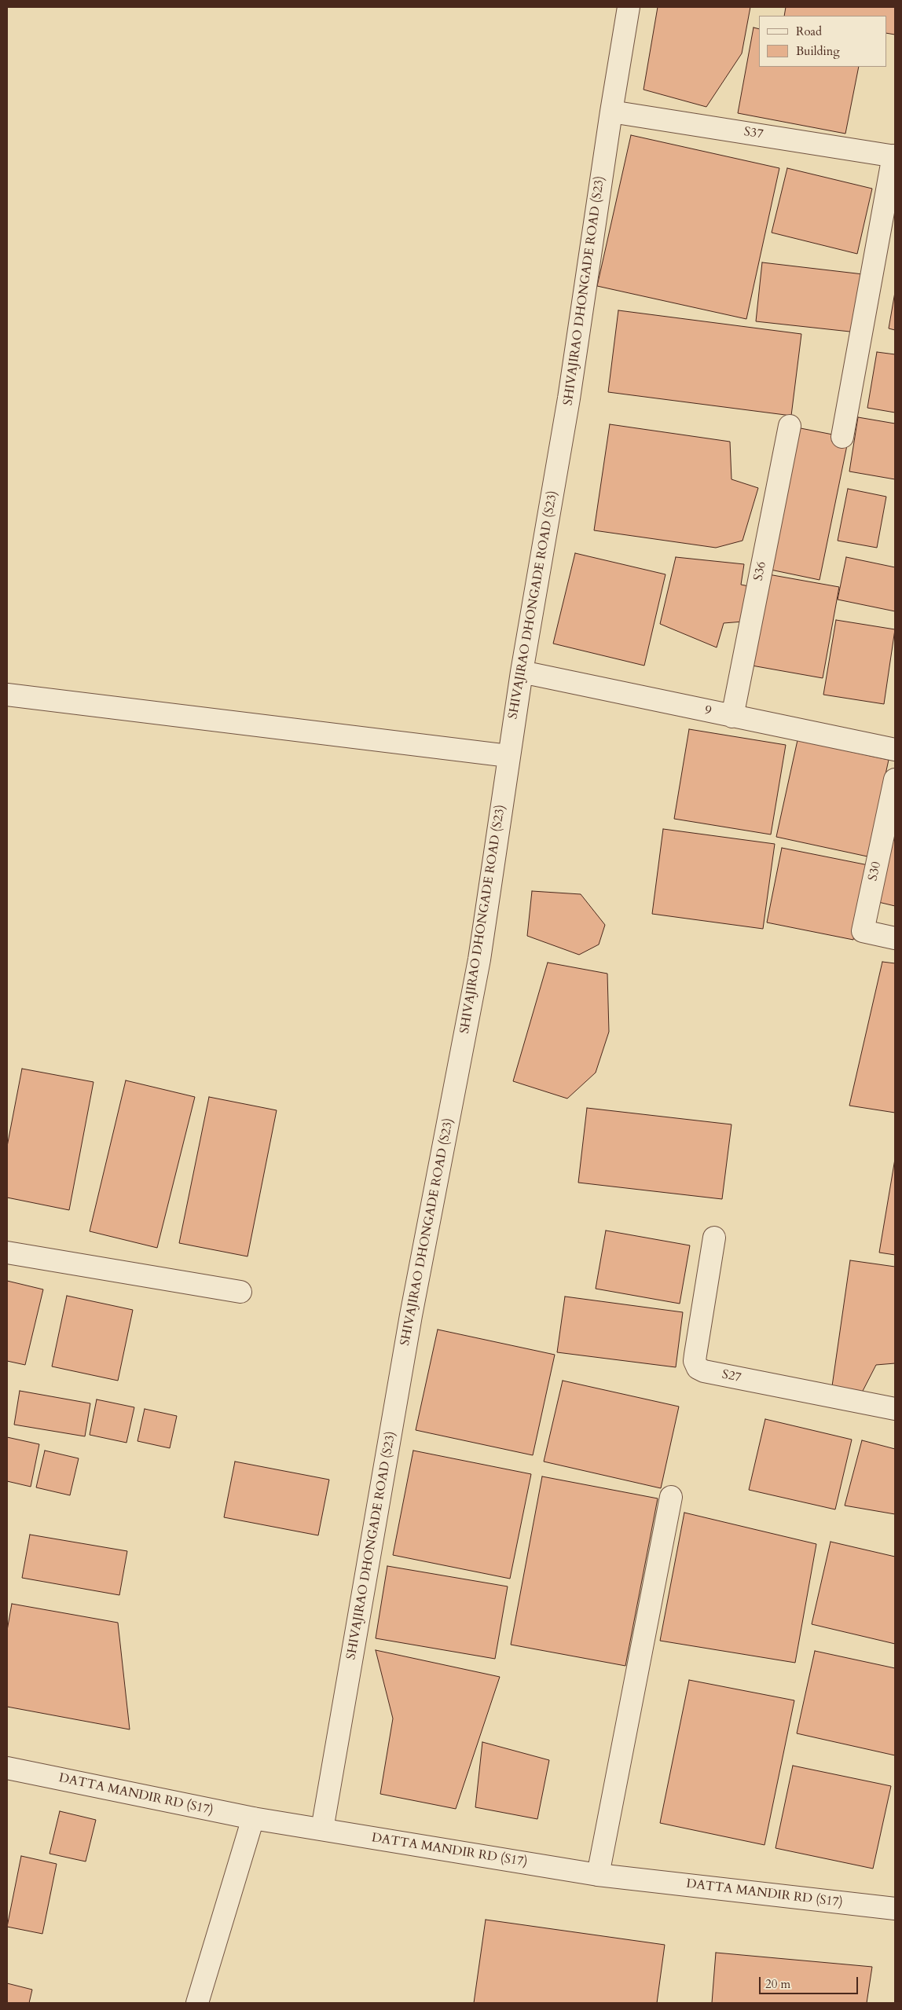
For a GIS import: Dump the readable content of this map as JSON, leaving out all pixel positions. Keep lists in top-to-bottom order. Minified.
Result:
{"streets":{"street":["S37","SHIVAJIRAO DHONGADE ROAD (S23)","S36","9","S30","S27","DATTA MANDIR RD (S17)"]},"crossings":[["S37","SHIVAJIRAO DHONGADE ROAD (S23)"],["SHIVAJIRAO DHONGADE ROAD (S23)","9"],["SHIVAJIRAO DHONGADE ROAD (S23)","DATTA MANDIR RD (S17)"],["S36","9"]],"legend":["Road","Building"],"scale_bar":"20 m"}
